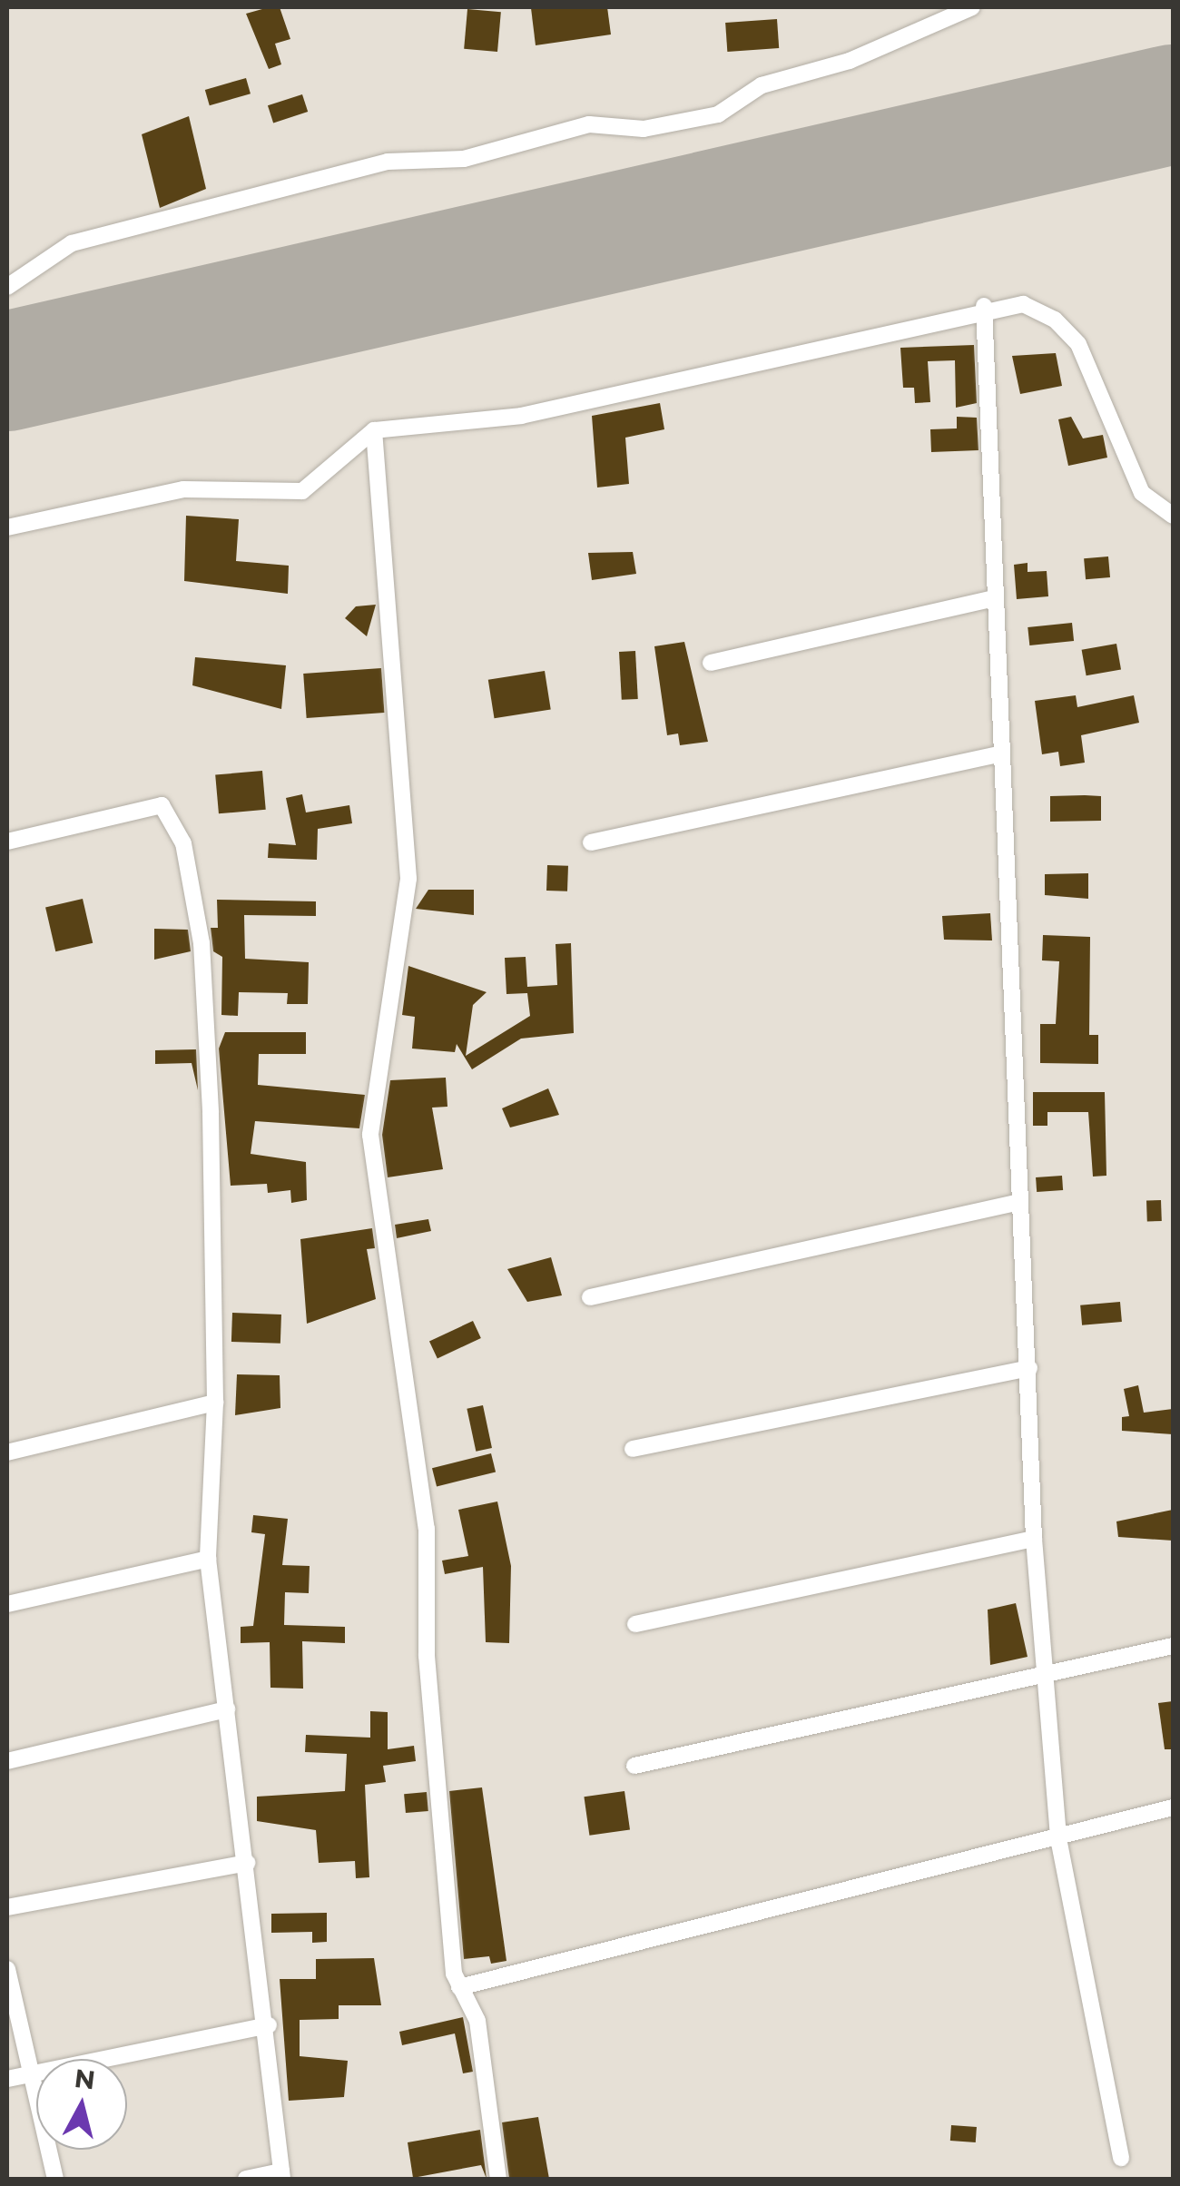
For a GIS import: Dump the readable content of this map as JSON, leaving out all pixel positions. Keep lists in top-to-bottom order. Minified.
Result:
{"north":"top"}
